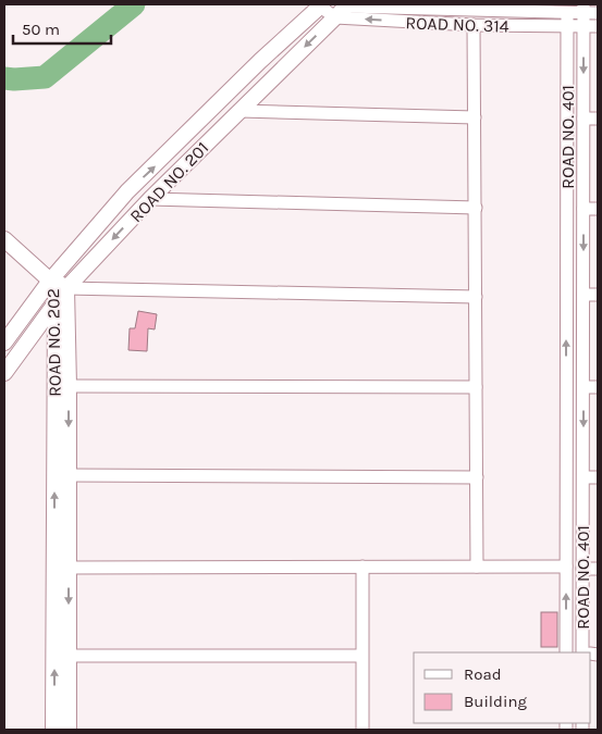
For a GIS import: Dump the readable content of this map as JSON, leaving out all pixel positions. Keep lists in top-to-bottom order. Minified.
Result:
{"streets":{"street":["ROAD NO. 314","ROAD NO. 401","ROAD NO. 201","ROAD NO. 202"]},"crossings":[["ROAD NO. 314","ROAD NO. 401"],["ROAD NO. 314","ROAD NO. 201"],["ROAD NO. 201","ROAD NO. 202"]],"legend":["Road","Building"],"scale_bar":"50 m"}
